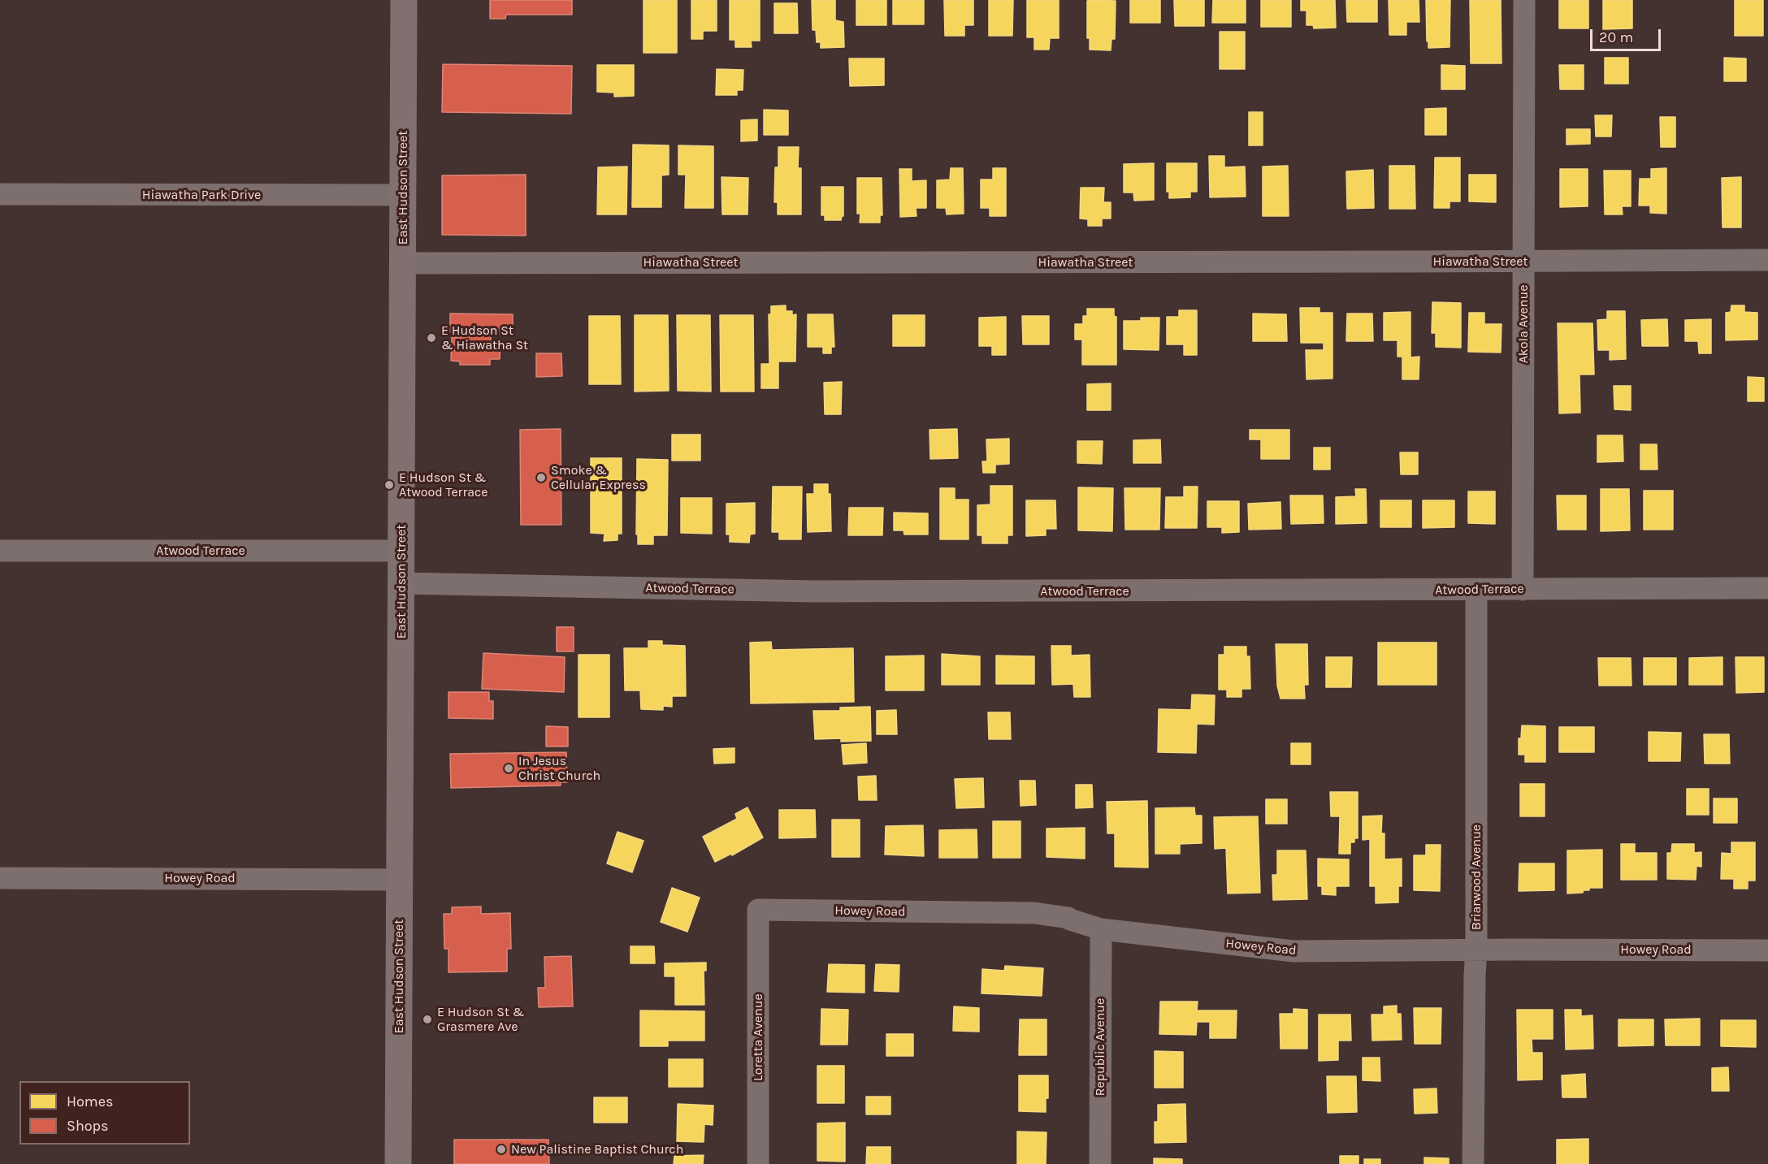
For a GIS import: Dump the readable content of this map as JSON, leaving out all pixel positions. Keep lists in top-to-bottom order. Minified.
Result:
{"streets":{"main road":["East Hudson Street"],"street":["Hiawatha Park Drive","Hiawatha Street","Akola Avenue","Atwood Terrace","Briarwood Avenue","Howey Road","Loretta Avenue","Republic Avenue"]},"crossings":[["East Hudson Street","Hiawatha Park Drive"],["East Hudson Street","Hiawatha Street"],["East Hudson Street","Atwood Terrace"],["East Hudson Street","Howey Road"],["Hiawatha Street","Akola Avenue"],["Akola Avenue","Atwood Terrace"],["Atwood Terrace","Briarwood Avenue"],["Briarwood Avenue","Howey Road"],["Howey Road","Loretta Avenue"],["Howey Road","Republic Avenue"]],"places":["E Hudson St & Hiawatha St","Smoke & Cellular Express","E Hudson St & Atwood Terrace","In Jesus Christ Church","E Hudson St & Grasmere Ave","New Palistine Baptist Church"],"legend":["Homes","Shops"],"scale_bar":"20 m"}
